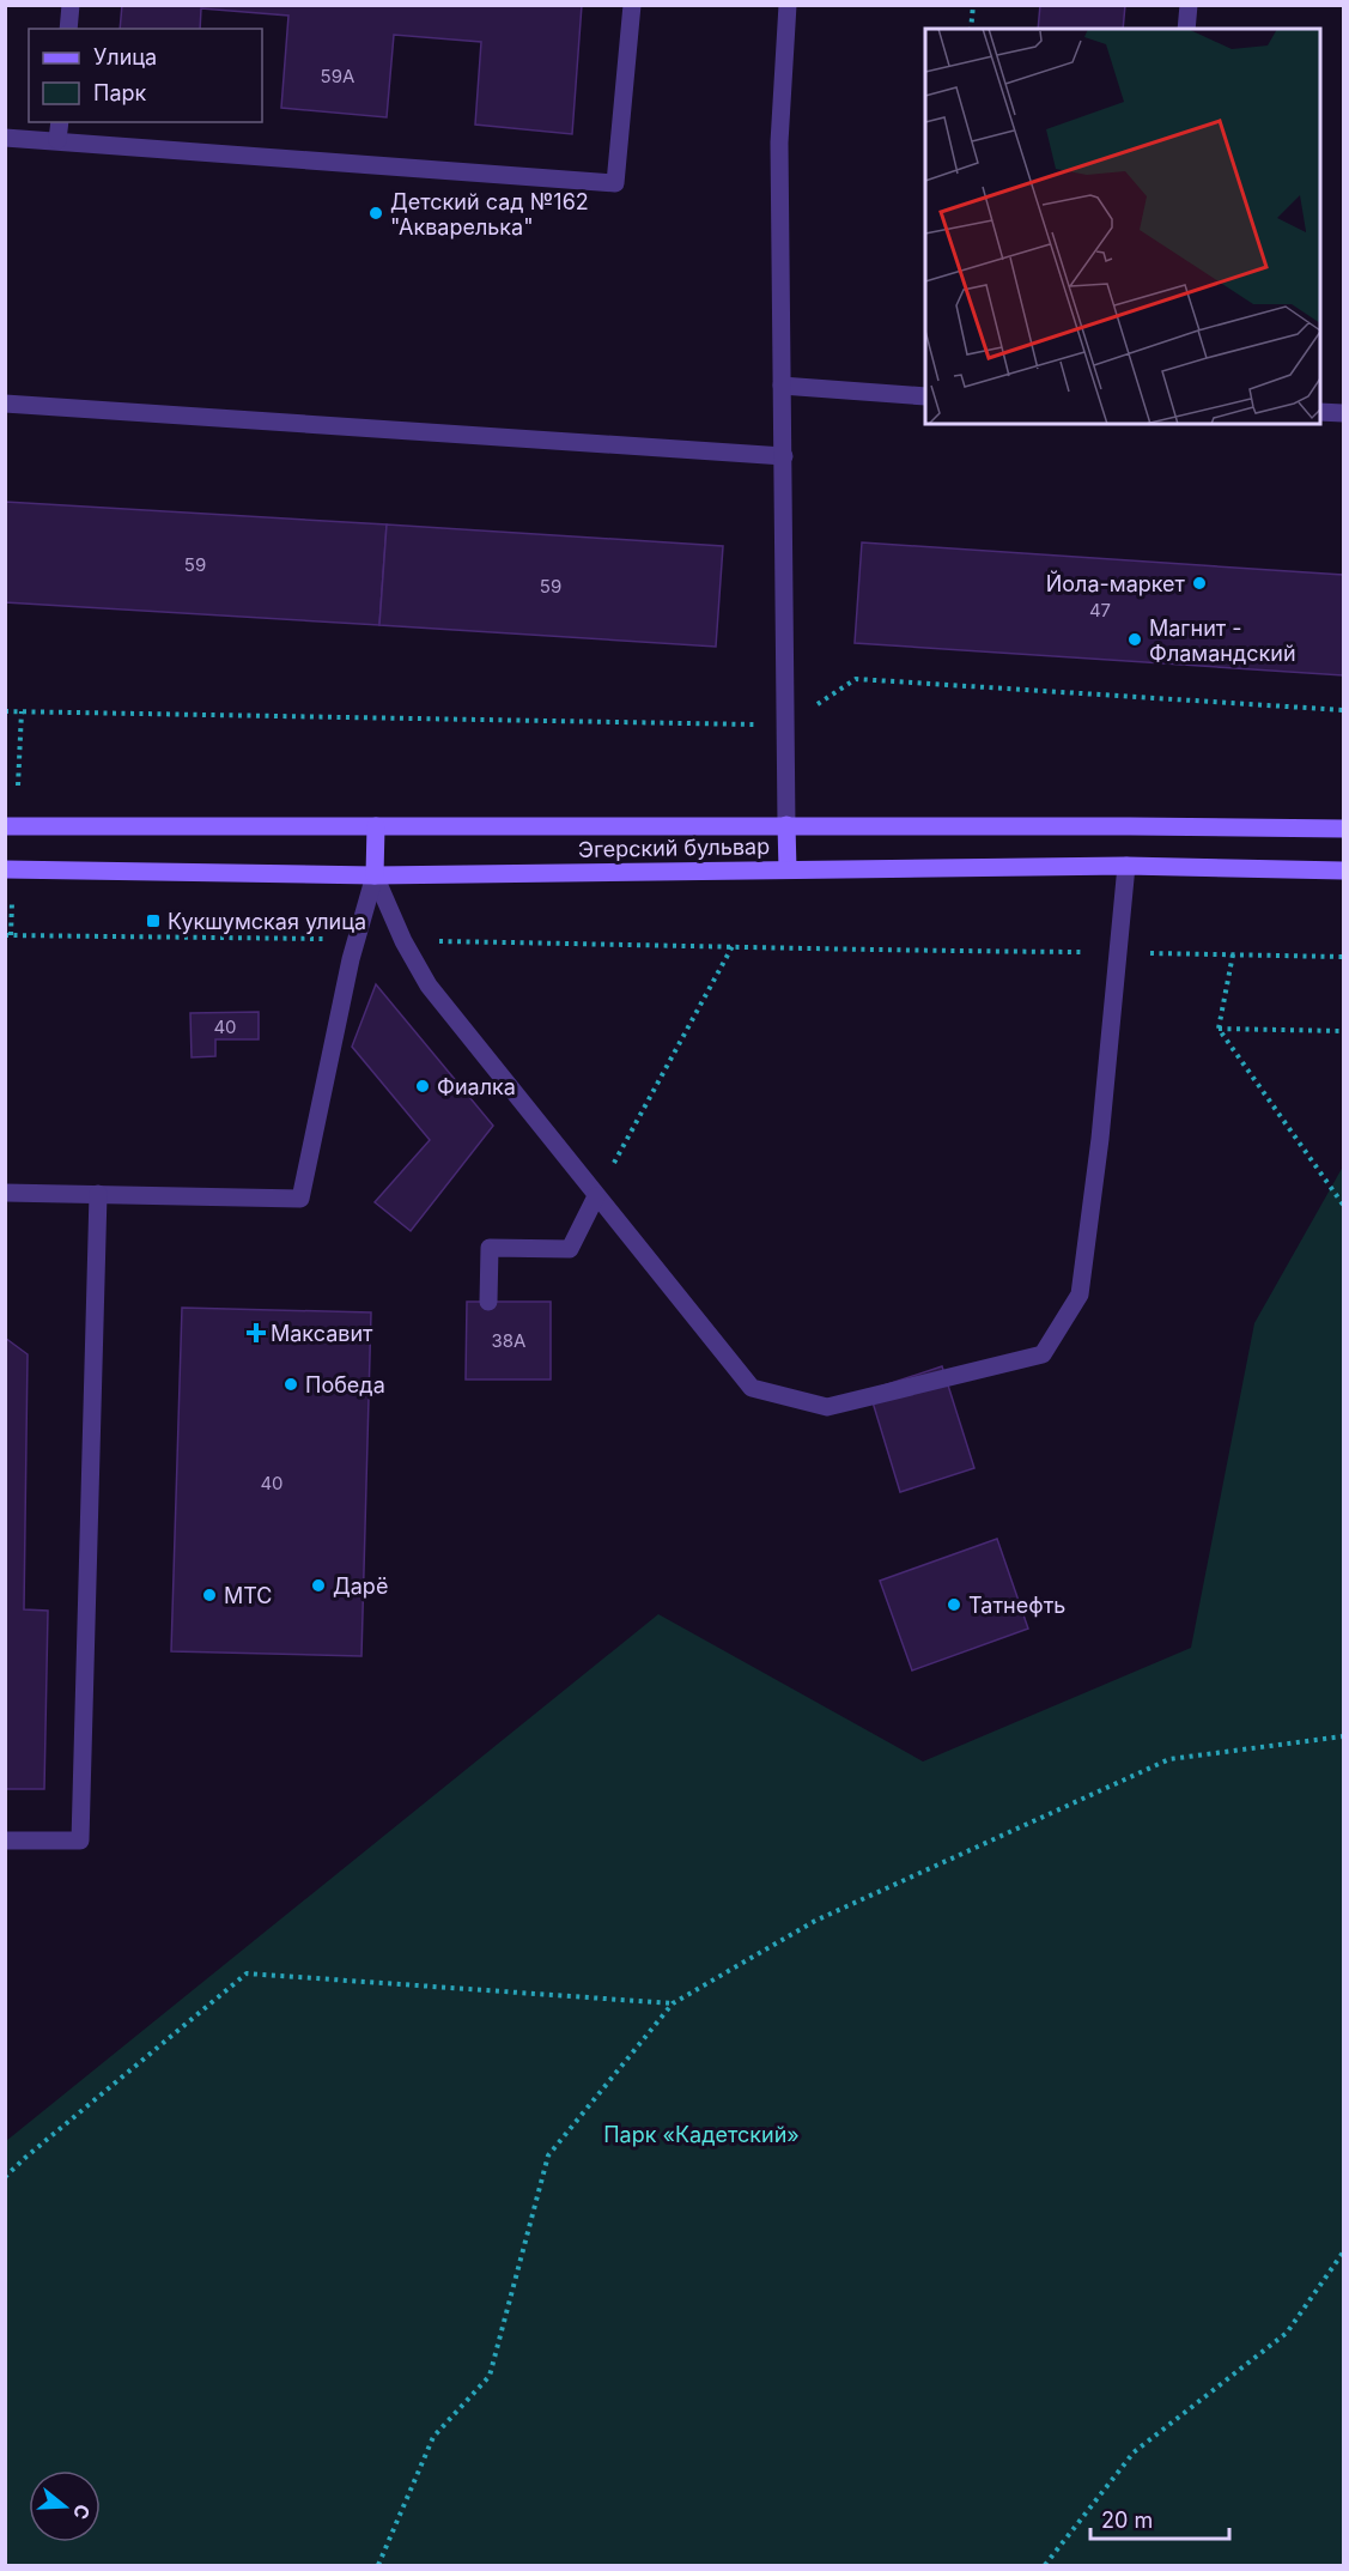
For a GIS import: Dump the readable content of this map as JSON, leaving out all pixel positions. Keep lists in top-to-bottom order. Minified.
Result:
{"streets":{"main road":["Эгерский бульвар"]},"parks":["Парк «Кадетский»"],"places":{"other":["Детский сад №162 \"Акварелька\"","Йола-маркет","Магнит - Фламандский","Фиалка","Победа","Дарё","МТС","Татнефть"],"transit":["Кукшумская улица"],"health":["Максавит"]},"house_numbers":["59А","59","59","47","40","38А","40"],"legend":["Улица","Парк"],"scale_bar":"20 m","north":"right"}
